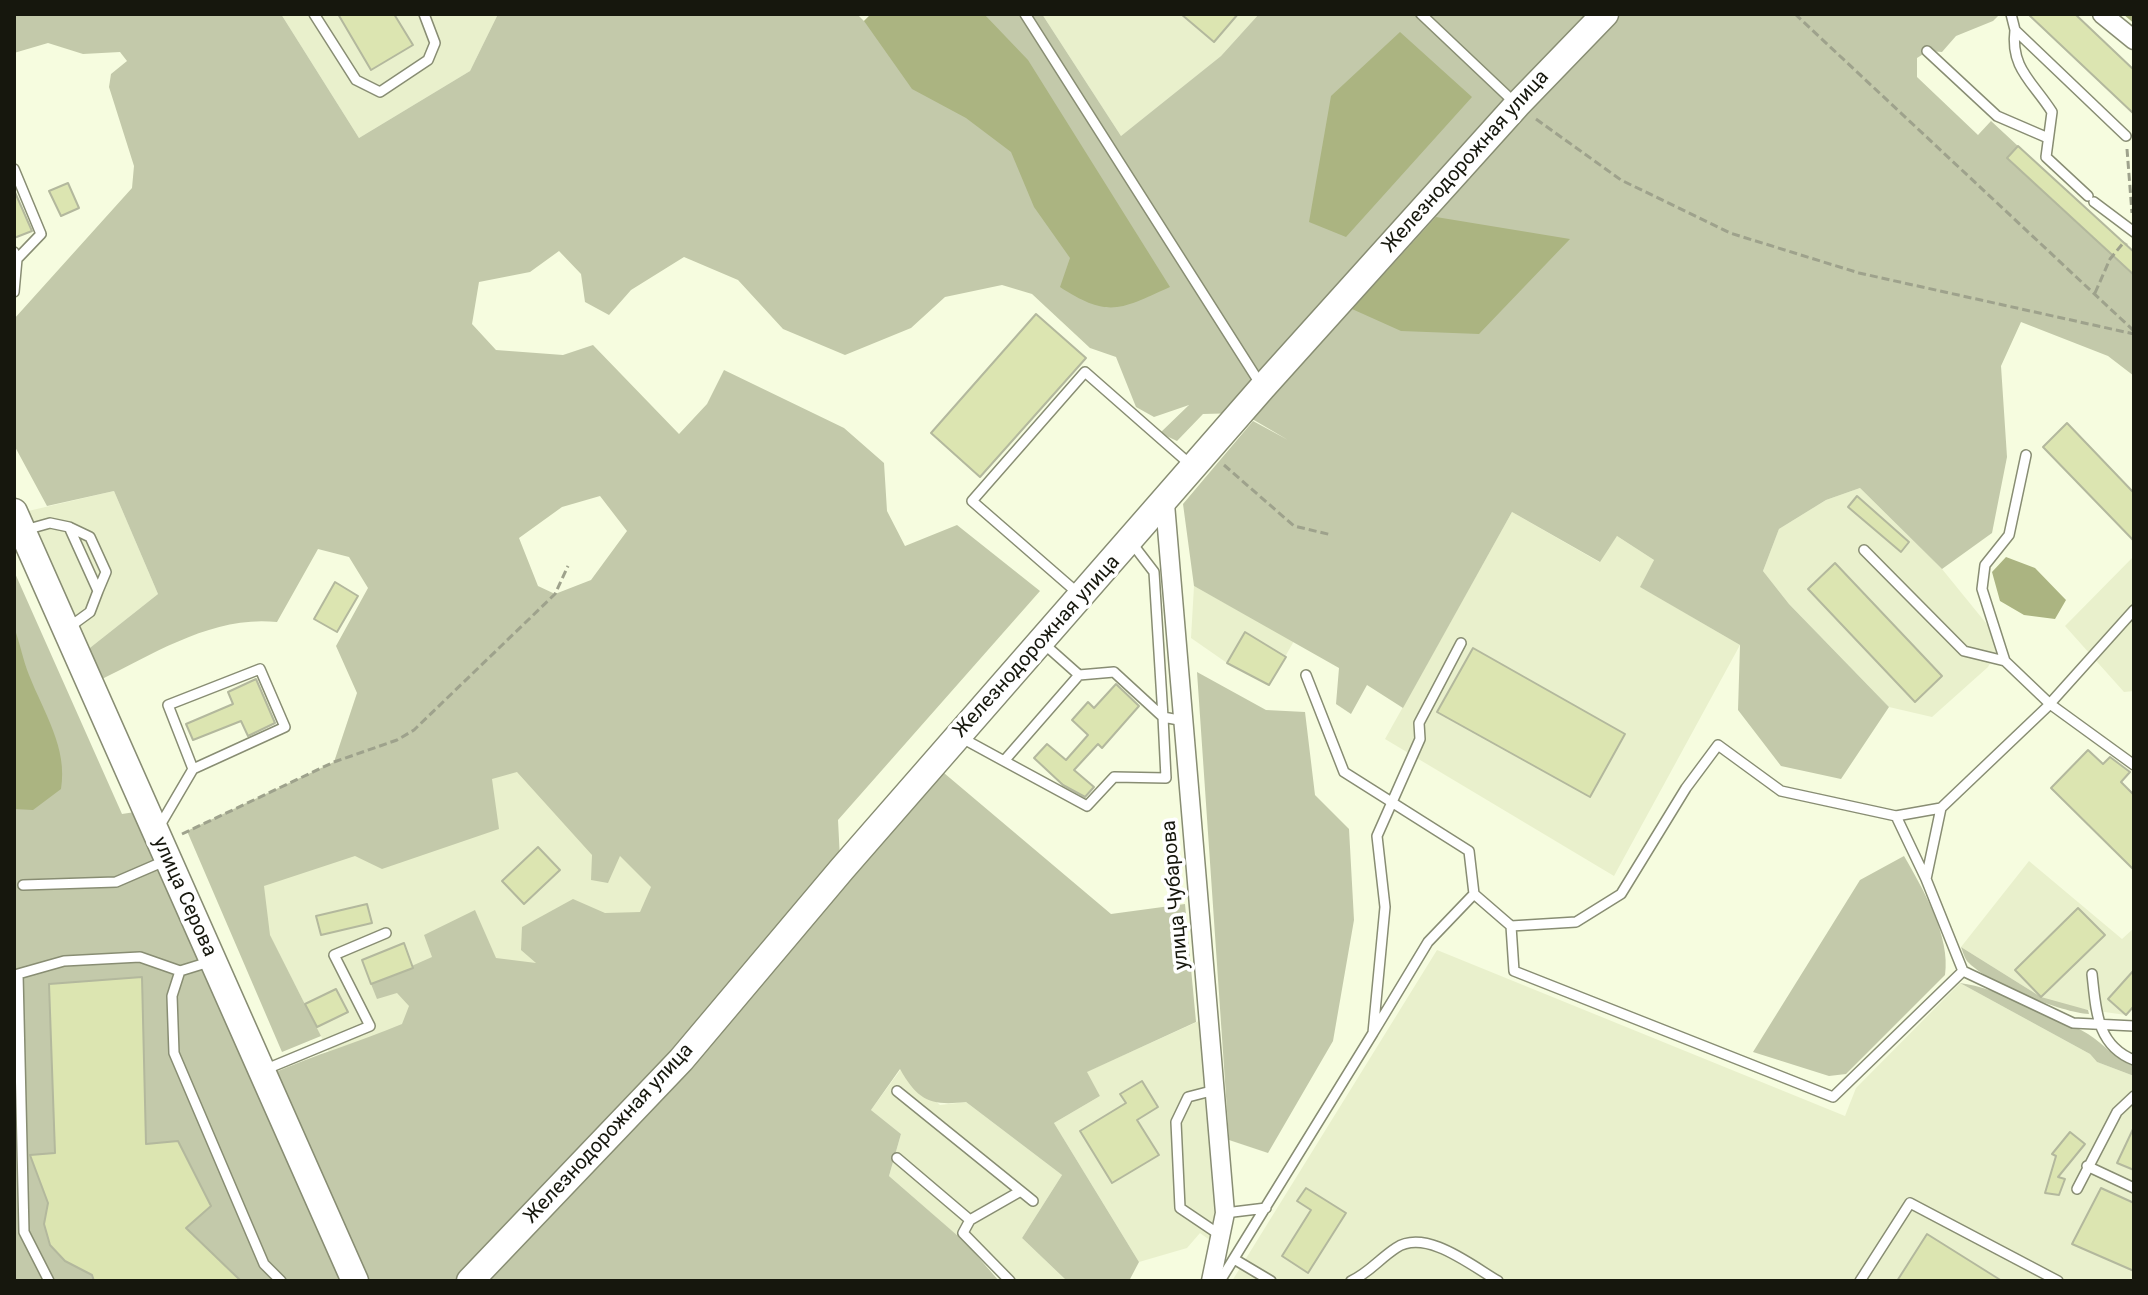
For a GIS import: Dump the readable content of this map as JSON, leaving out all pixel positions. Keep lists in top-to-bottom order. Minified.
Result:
{"streets":{"street":["Железнодорожная улица","улица Чубарова","улица Серова"]},"crossings":[["Железнодорожная улица","улица Чубарова"]]}
